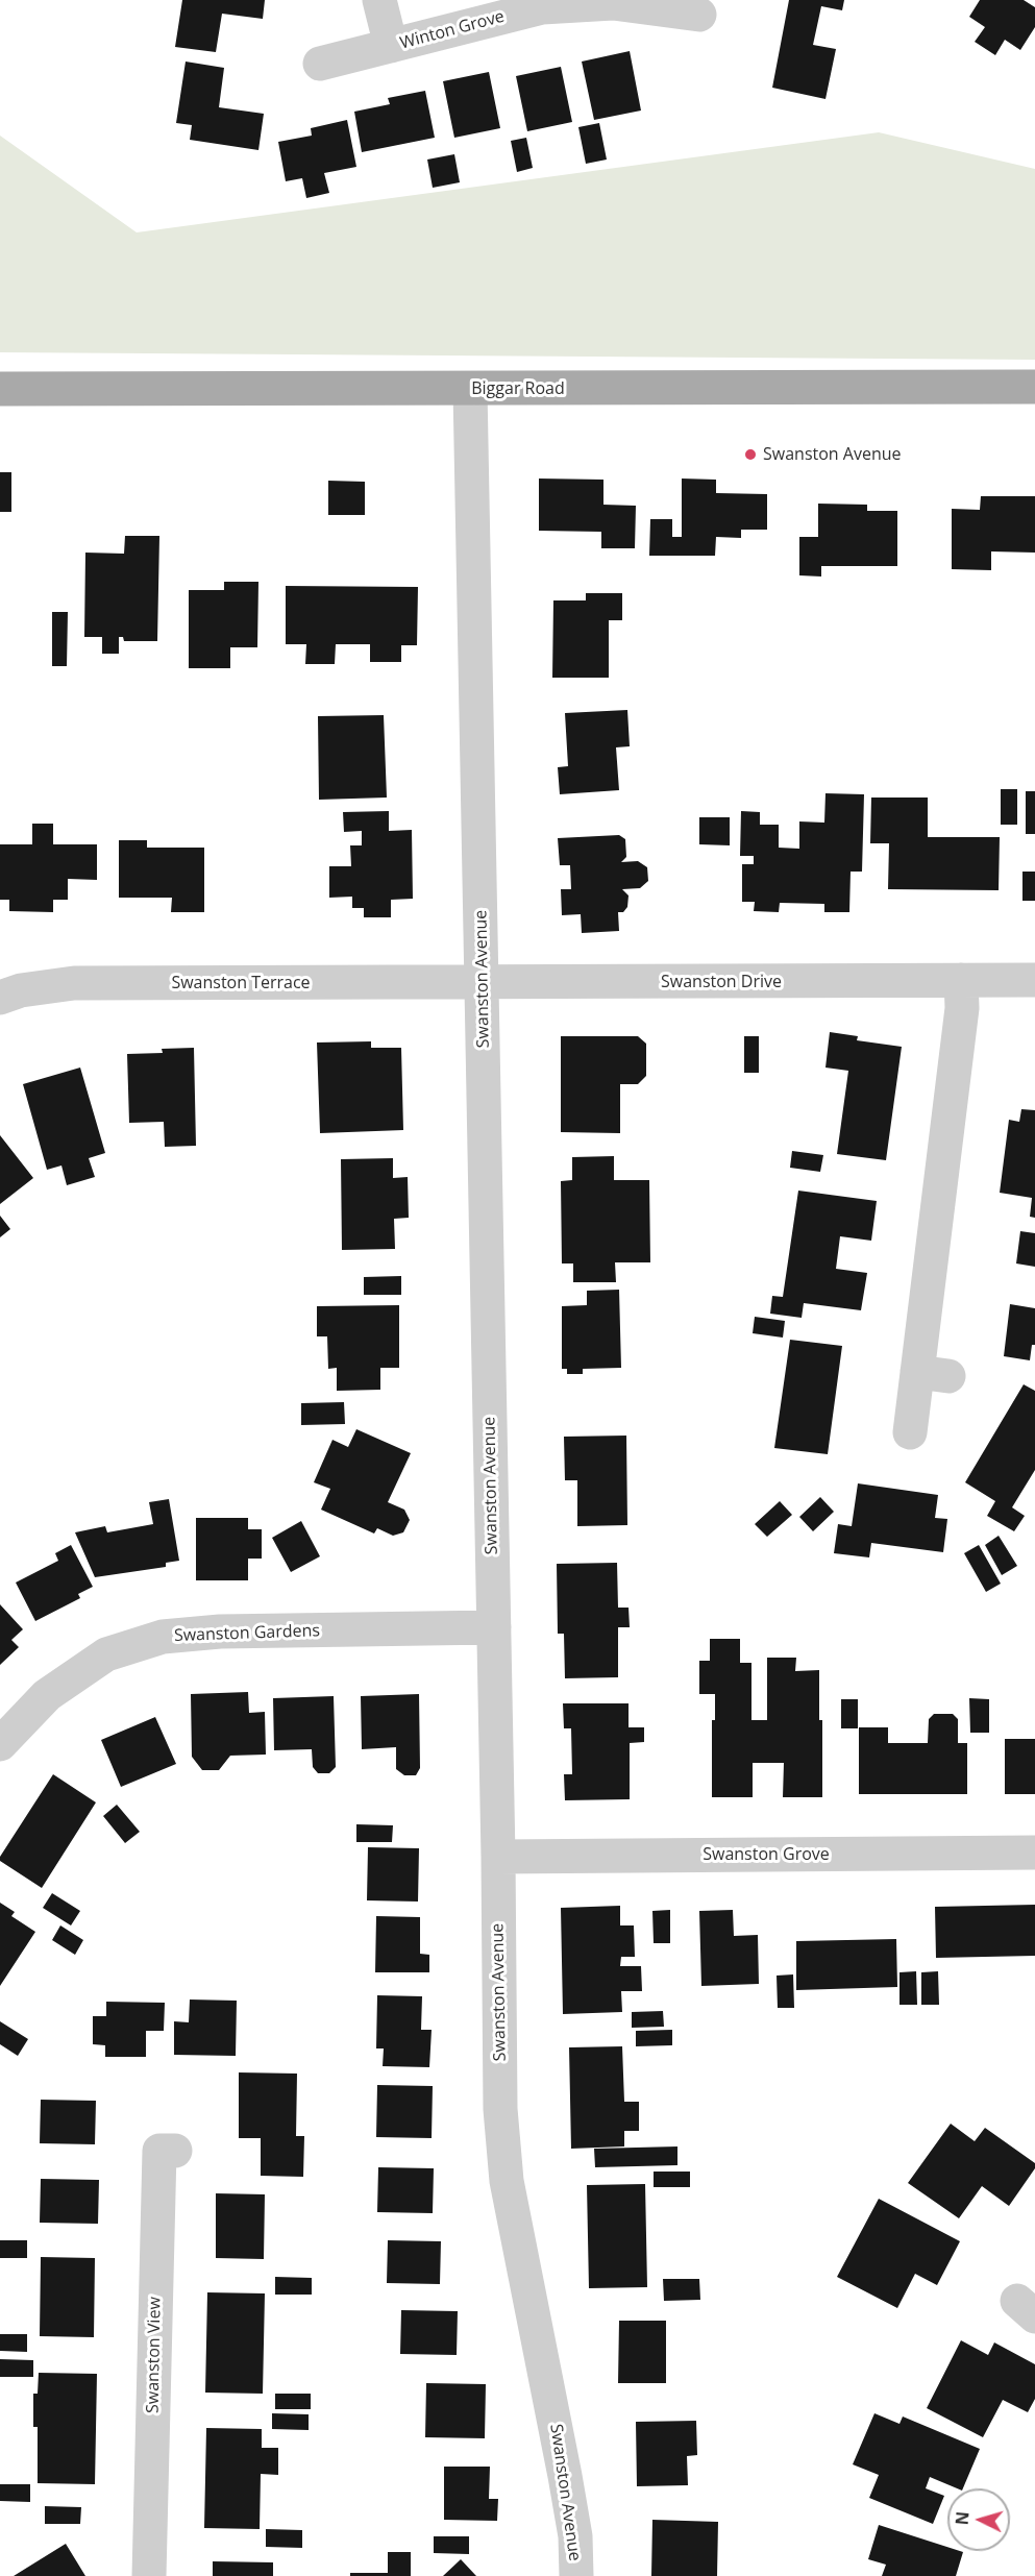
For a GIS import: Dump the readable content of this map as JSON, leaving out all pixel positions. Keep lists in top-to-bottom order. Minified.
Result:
{"streets":{"main road":["Biggar Road"],"street":["Winton Grove","Swanston Avenue","Swanston Drive","Swanston Terrace","Swanston Gardens","Swanston Grove","Swanston View"]},"crossings":[["Biggar Road","Swanston Avenue"],["Swanston Avenue","Swanston Drive"],["Swanston Avenue","Swanston Terrace"],["Swanston Avenue","Swanston Gardens"],["Swanston Avenue","Swanston Grove"],["Swanston Drive","Swanston Terrace"]],"places":["Swanston Avenue"],"north":"left"}
